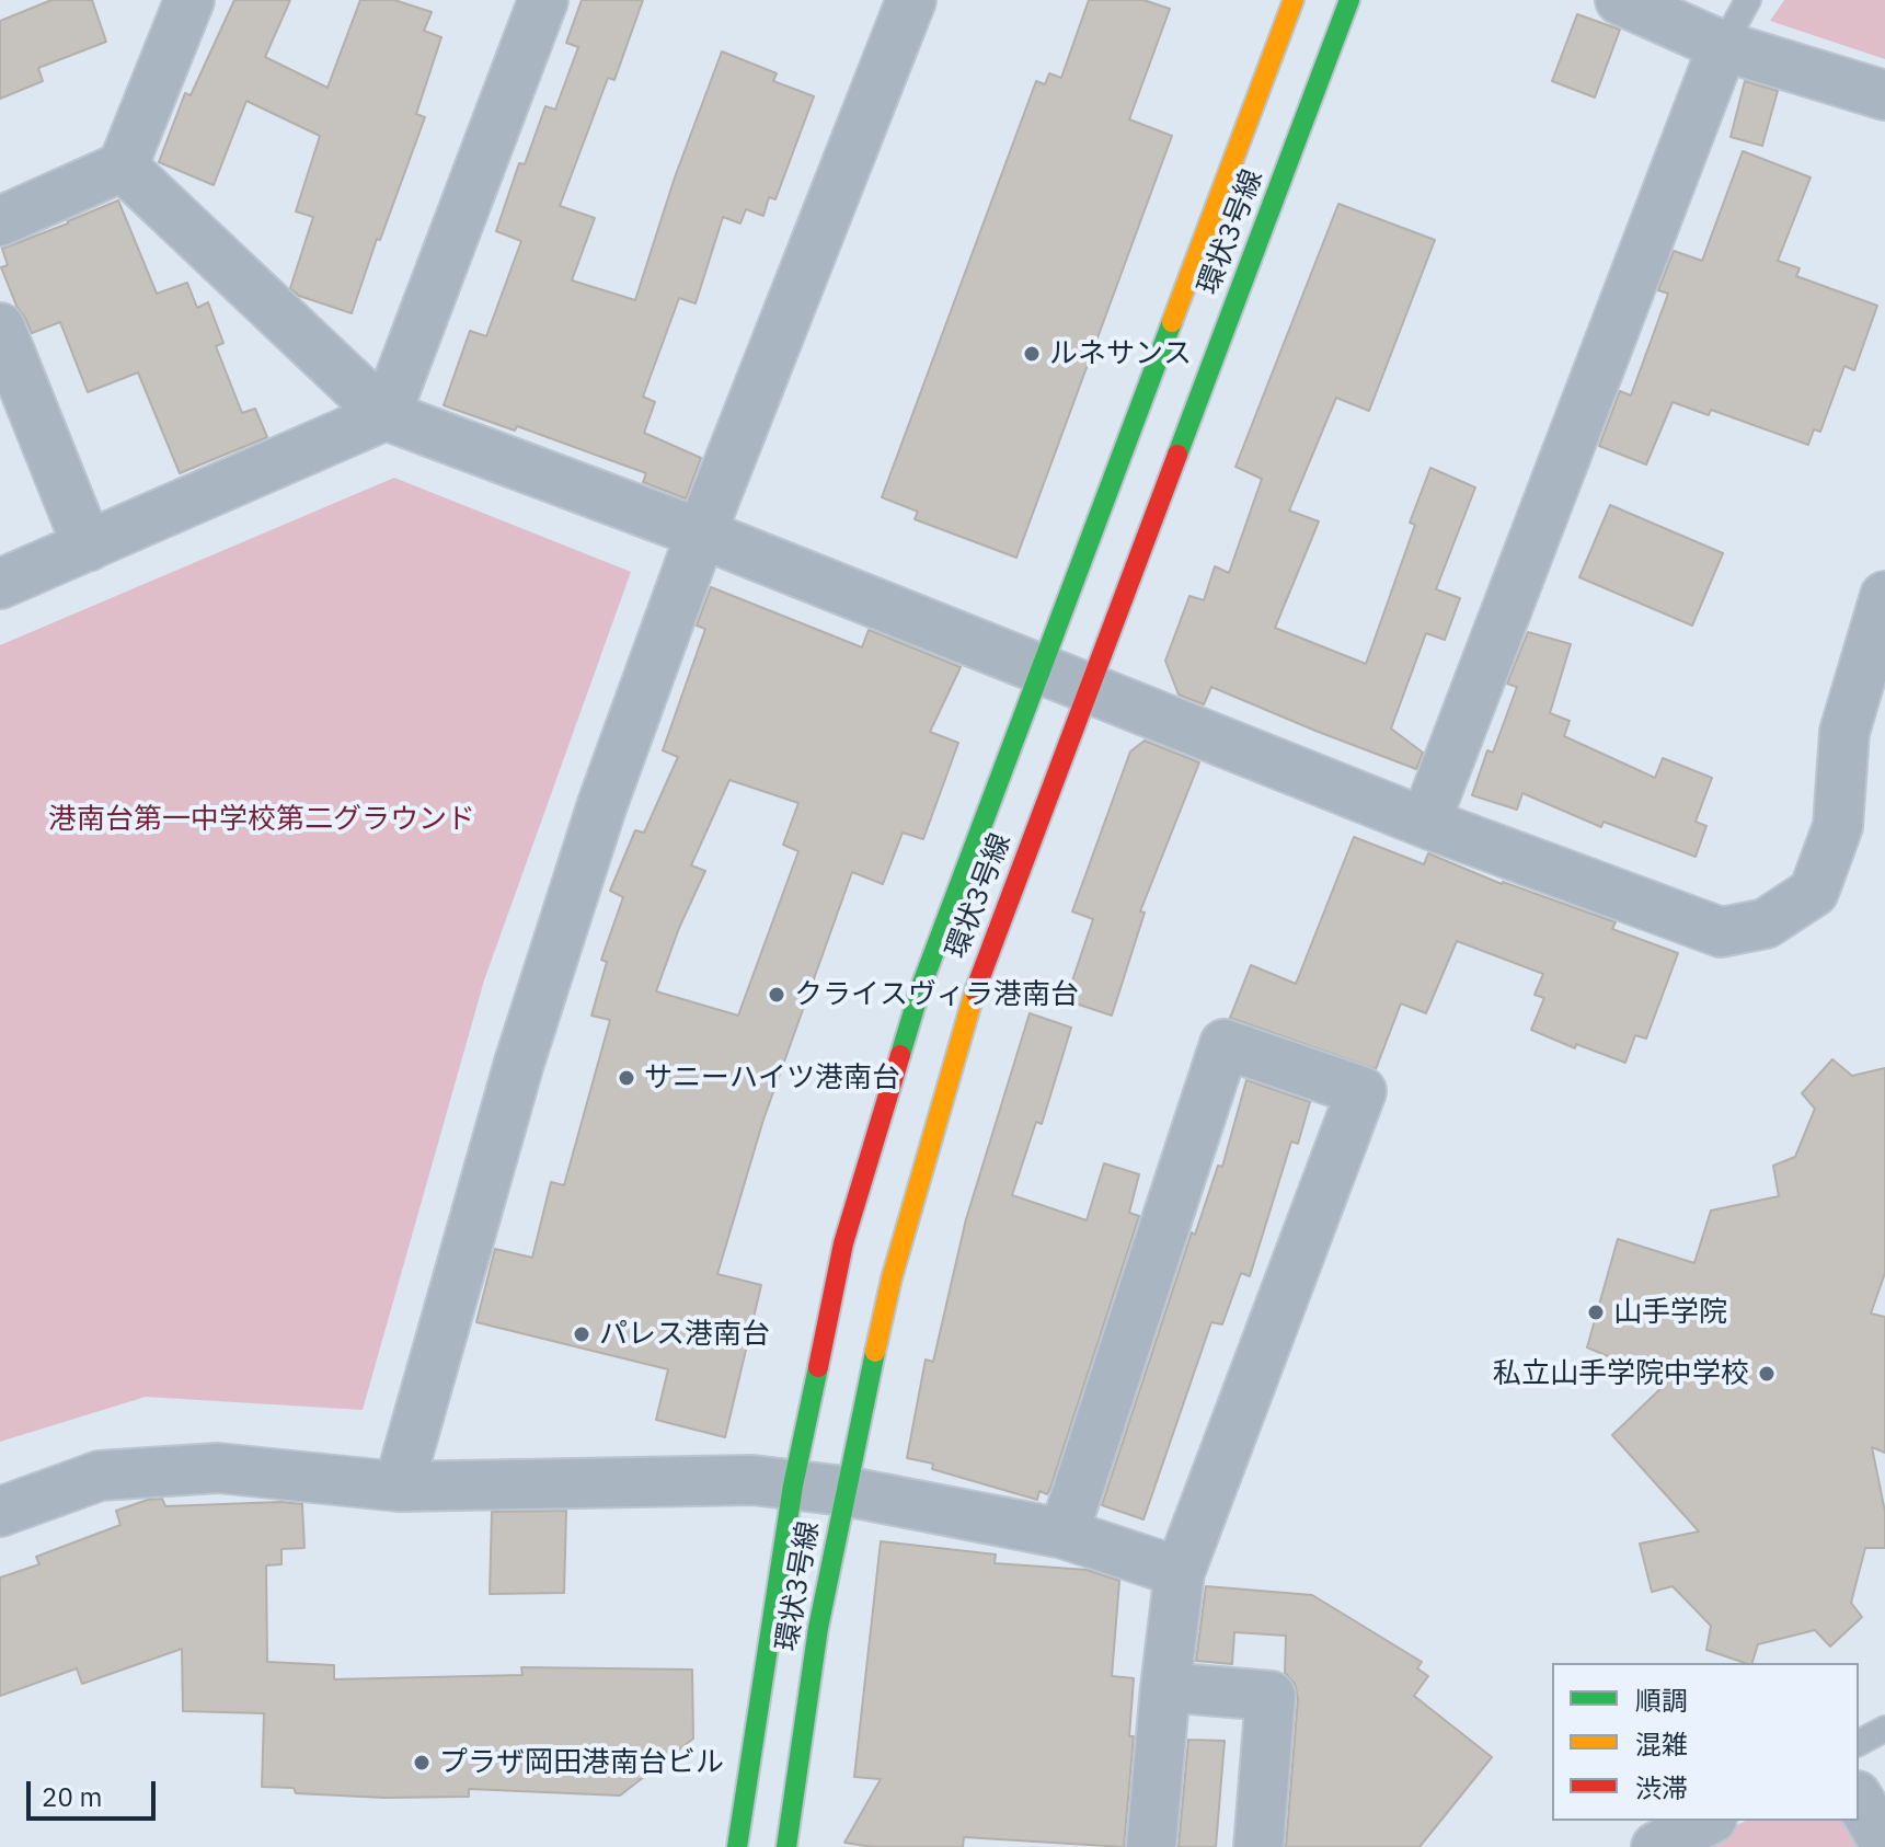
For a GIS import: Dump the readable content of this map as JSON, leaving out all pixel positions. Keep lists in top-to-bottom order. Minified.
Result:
{"streets":{"street":["環状3号線"]},"parks":["港南台第一中学校第二グラウンド"],"places":["ルネサンス","クライスヴィラ港南台","サニーハイツ港南台","山手学院","パレス港南台","私立山手学院中学校","プラザ岡田港南台ビル"],"legend":["順調","混雑","渋滞"],"scale_bar":"20 m"}
